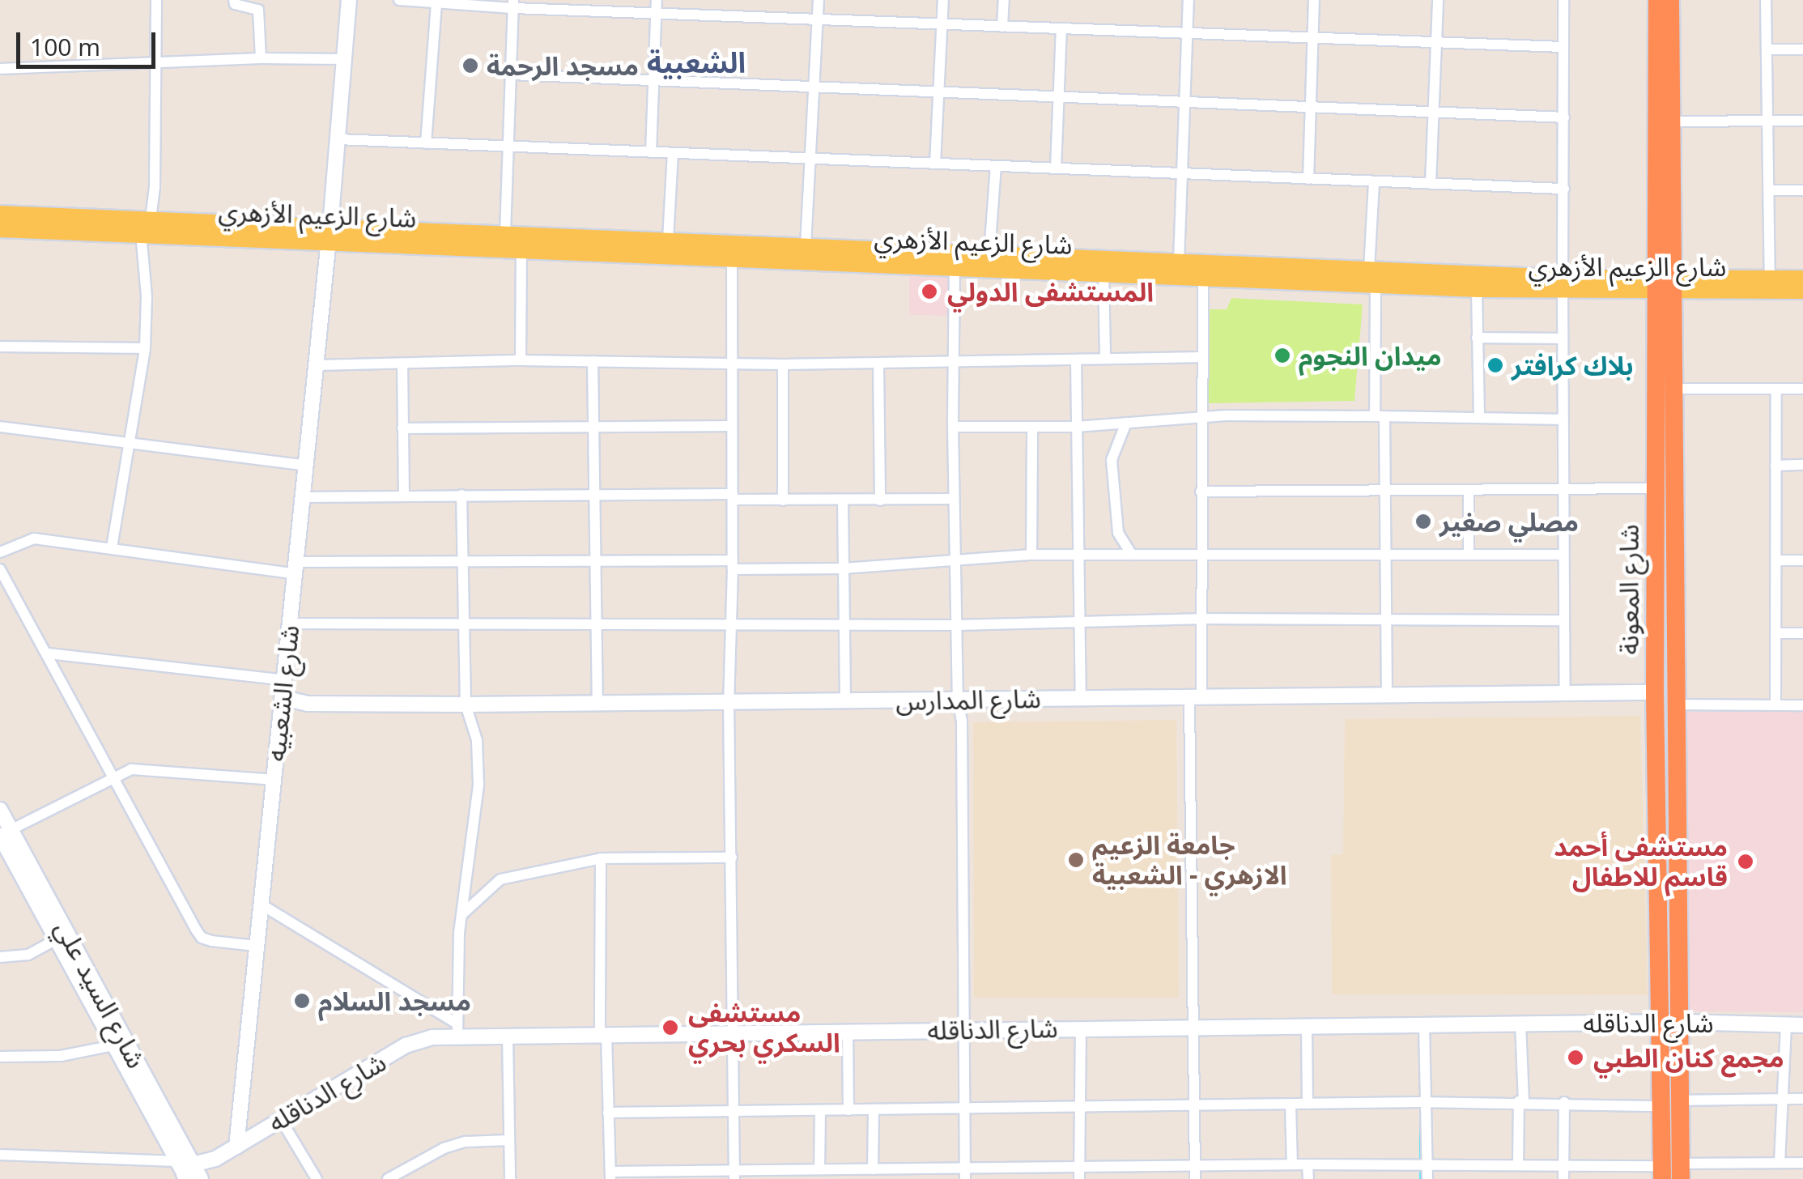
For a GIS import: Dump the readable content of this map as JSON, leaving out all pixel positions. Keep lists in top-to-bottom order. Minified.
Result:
{"streets":{"highway":["شارع المعونة"],"main road":["شارع الزعيم الأزهري"],"street":["شارع الشعبيه","شارع المدارس","شارع السيد علي","شارع الدناقله"]},"crossings":[["شارع الزعيم الأزهري","شارع المعونة"],["شارع الزعيم الأزهري","شارع الشعبيه"],["شارع المعونة","شارع المدارس"],["شارع المعونة","شارع الدناقله"],["شارع الشعبيه","شارع المدارس"],["شارع الشعبيه","شارع الدناقله"],["شارع السيد علي","شارع الدناقله"]],"districts":["الشعبية"],"places":["مسجد الرحمة","المستشفى الدولي","ميدان النجوم","بلاك كرافتر","مصلي صغير","جامعة الزعيم الازهري - الشعبية","مستشفى أحمد قاسم للاطفال","مسجد السلام","مستشفى السكري بحري","مجمع كنان الطبي"],"scale_bar":"100 m"}
